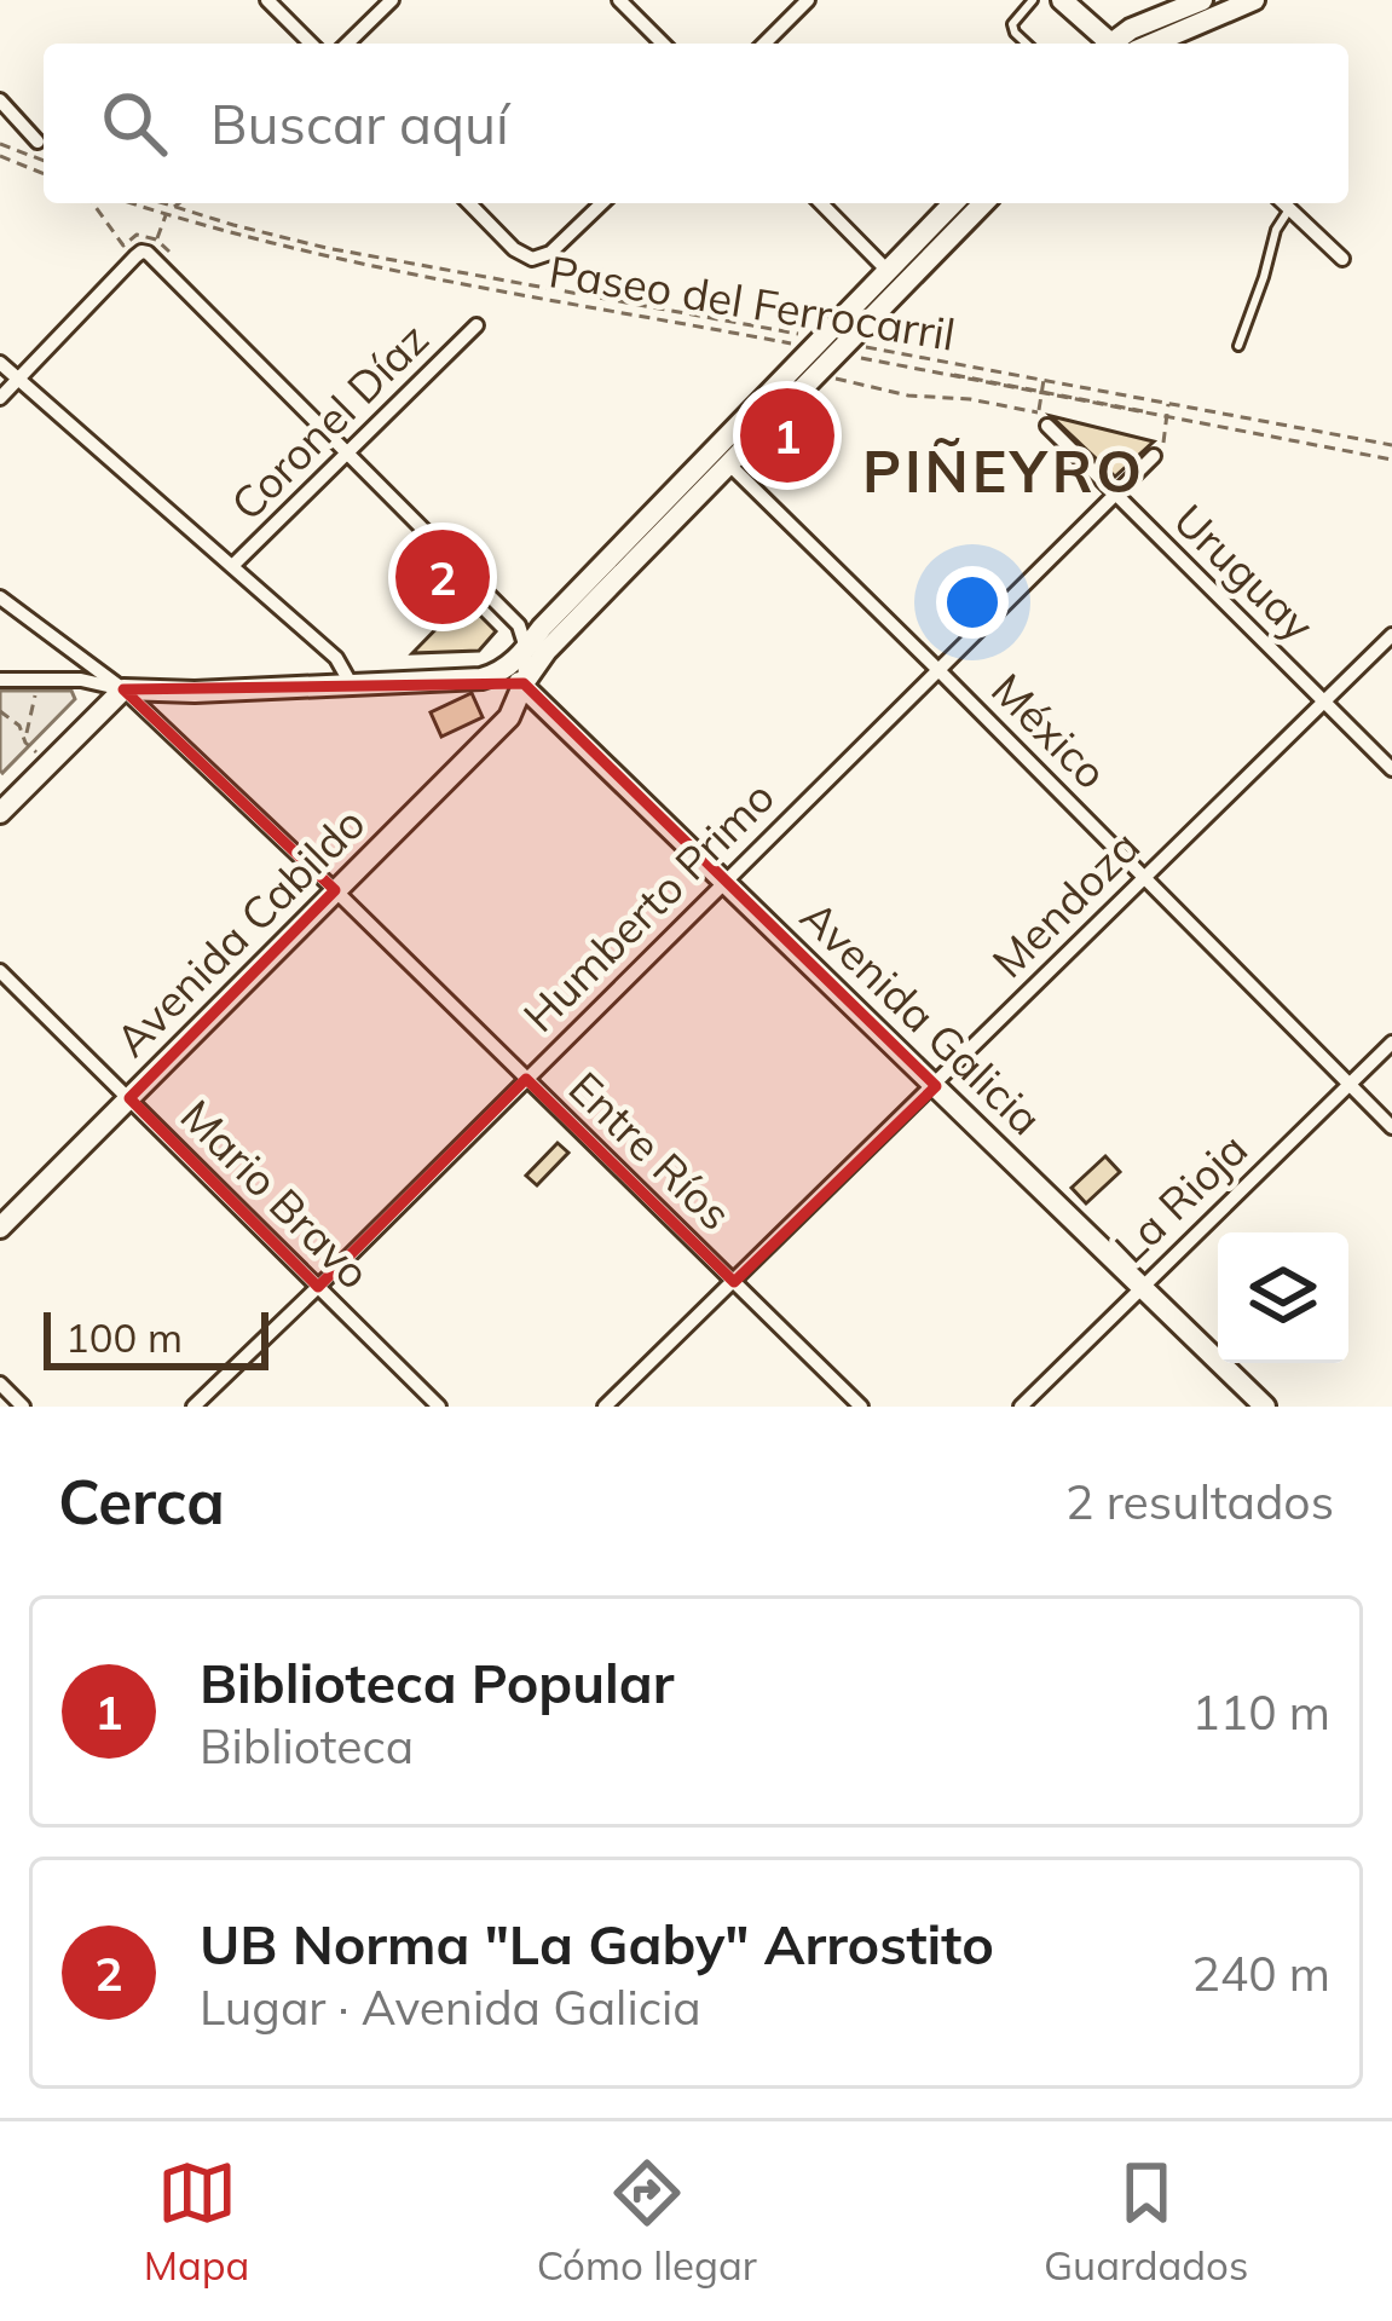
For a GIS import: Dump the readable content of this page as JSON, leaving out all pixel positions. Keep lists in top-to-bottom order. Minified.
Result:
{"streets":{"main road":["Avenida Cabildo","Avenida Galicia"],"street":["Coronel Díaz","Uruguay","México","Mendoza","Humberto Primo","Entre Ríos","Mario Bravo","La Rioja"],"path":["Paseo del Ferrocarril"]},"crossings":[["Uruguay","Mendoza"],["Uruguay","Humberto Primo"],["México","Mendoza"],["México","Humberto Primo"],["México","Avenida Cabildo"],["México","La Rioja"],["Mendoza","Avenida Galicia"],["Mendoza","Entre Ríos"],["Humberto Primo","Avenida Galicia"],["Humberto Primo","Entre Ríos"],["Humberto Primo","Mario Bravo"],["Avenida Cabildo","Avenida Galicia"],["Avenida Cabildo","Entre Ríos"],["Avenida Cabildo","Mario Bravo"],["Avenida Galicia","La Rioja"]],"districts":["PIÑEYRO"],"scale_bar":"100 m","page":{"search":"Buscar aquí","pins":["1","2"],"scale":"100 m","heading":["Cerca","2 resultados"],"list":[{"mark":"1","name":"Biblioteca Popular","note":"Biblioteca","value":"110 m"},{"mark":"2","name":"UB Norma \"La Gaby\" Arrostito","note":"Lugar · Avenida Galicia","value":"240 m"}],"nav":["Mapa","Cómo llegar","Guardados"]}}
